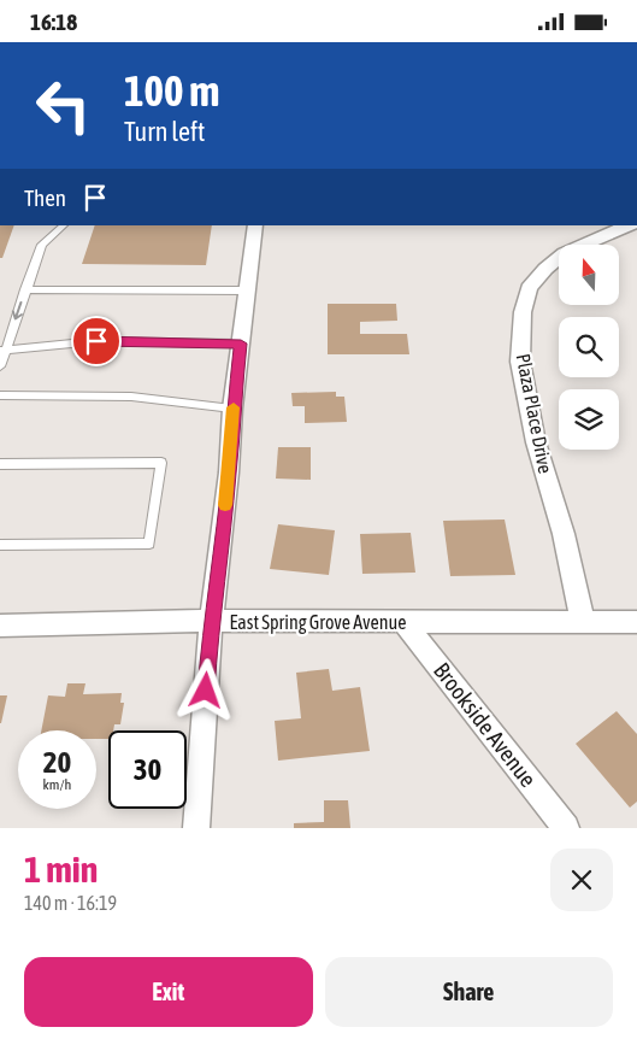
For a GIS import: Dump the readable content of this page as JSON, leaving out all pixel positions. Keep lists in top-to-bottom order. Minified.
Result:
{"streets":{"street":["Plaza Place Drive","East Spring Grove Avenue","Brookside Avenue"]},"crossings":[["Plaza Place Drive","East Spring Grove Avenue"],["East Spring Grove Avenue","Brookside Avenue"]],"north":"top","page":{"status":"16:18","turn":["100 m","Turn left"],"then":"Then","speed":"20 km/h","limit":"30","heading":["1 min","140 m · 16:19"],"buttons":["Exit","Share"]}}
